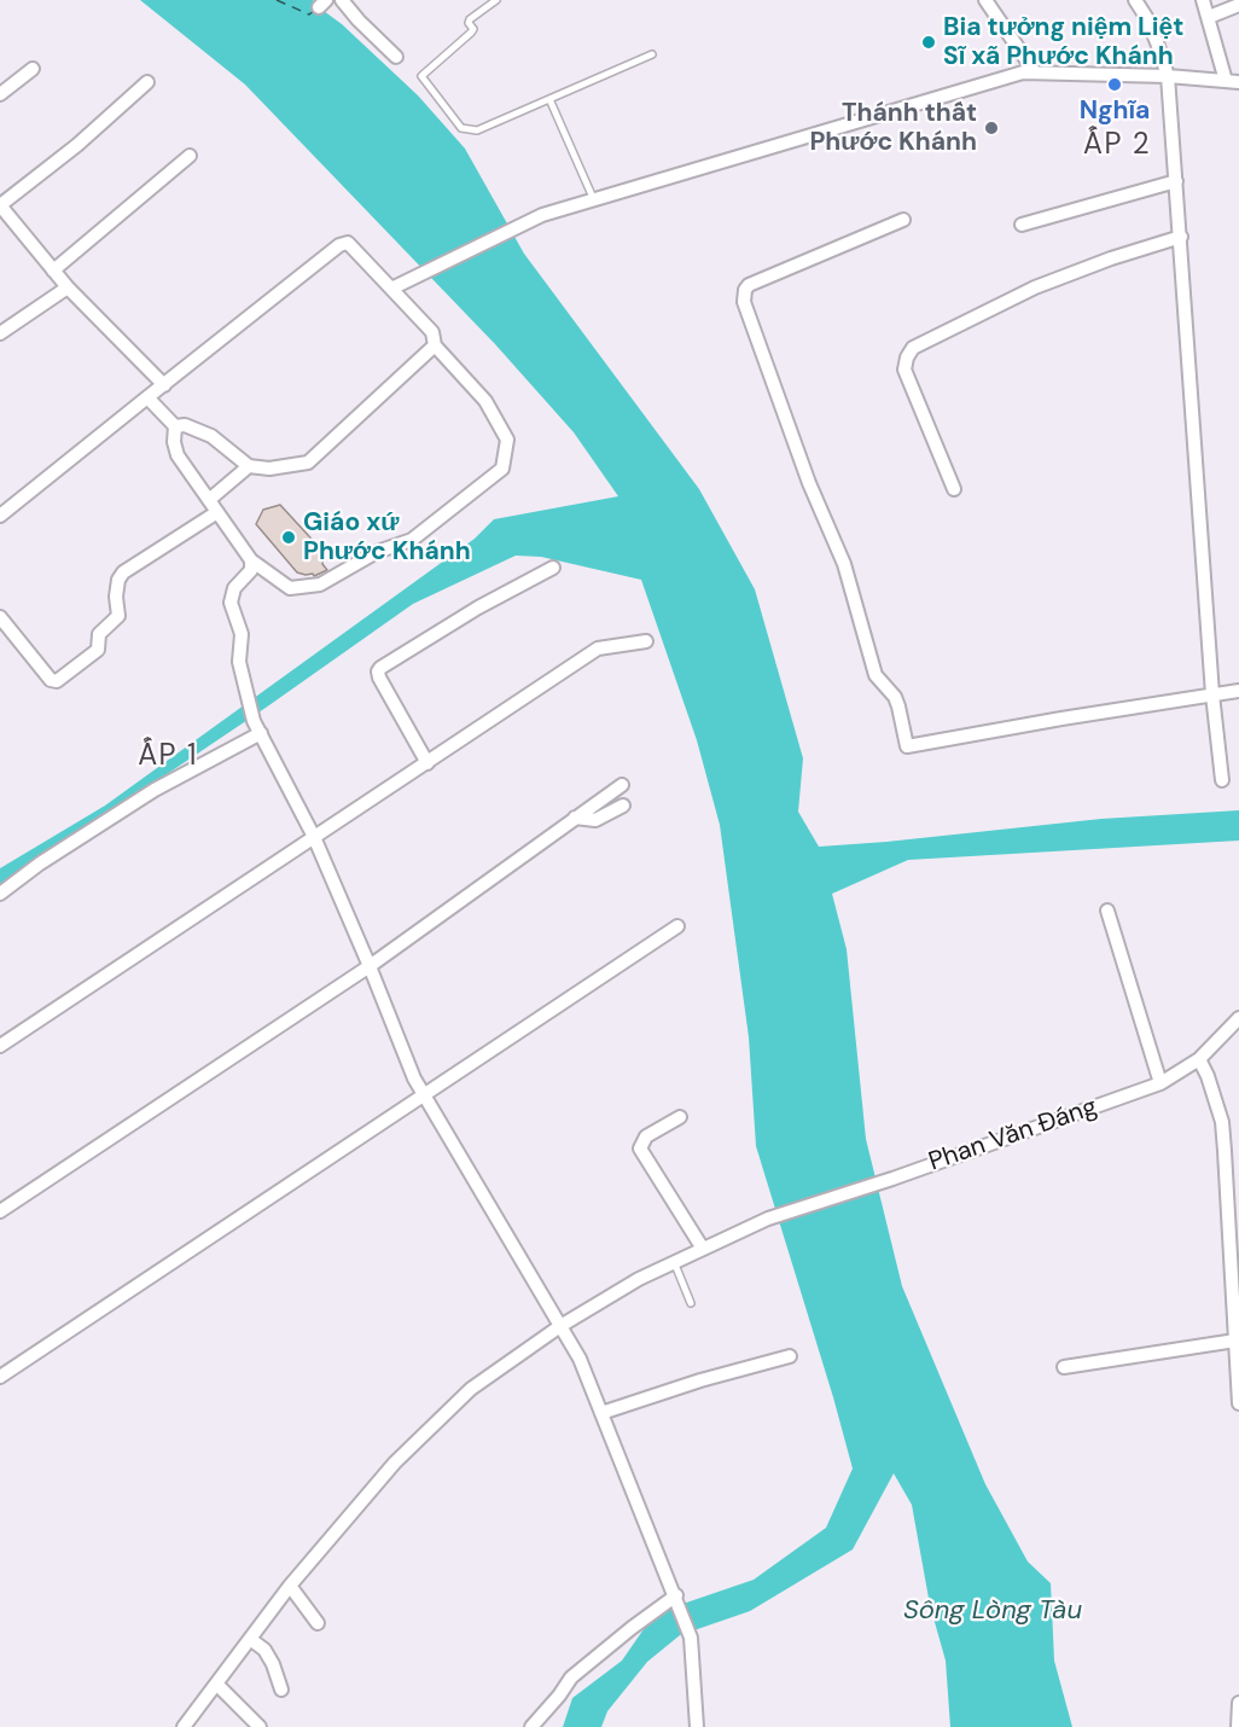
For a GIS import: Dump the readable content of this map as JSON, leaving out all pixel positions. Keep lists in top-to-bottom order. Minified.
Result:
{"streets":{"street":["Phan Văn Đáng"]},"districts":["ẤP 2","ẤP 1"],"water":["Sông Lòng Tàu"],"places":["Bia tưởng niệm Liệt Sĩ xã Phước Khánh","Nghĩa","Thánh thất Phước Khánh","Giáo xứ Phước Khánh"]}
